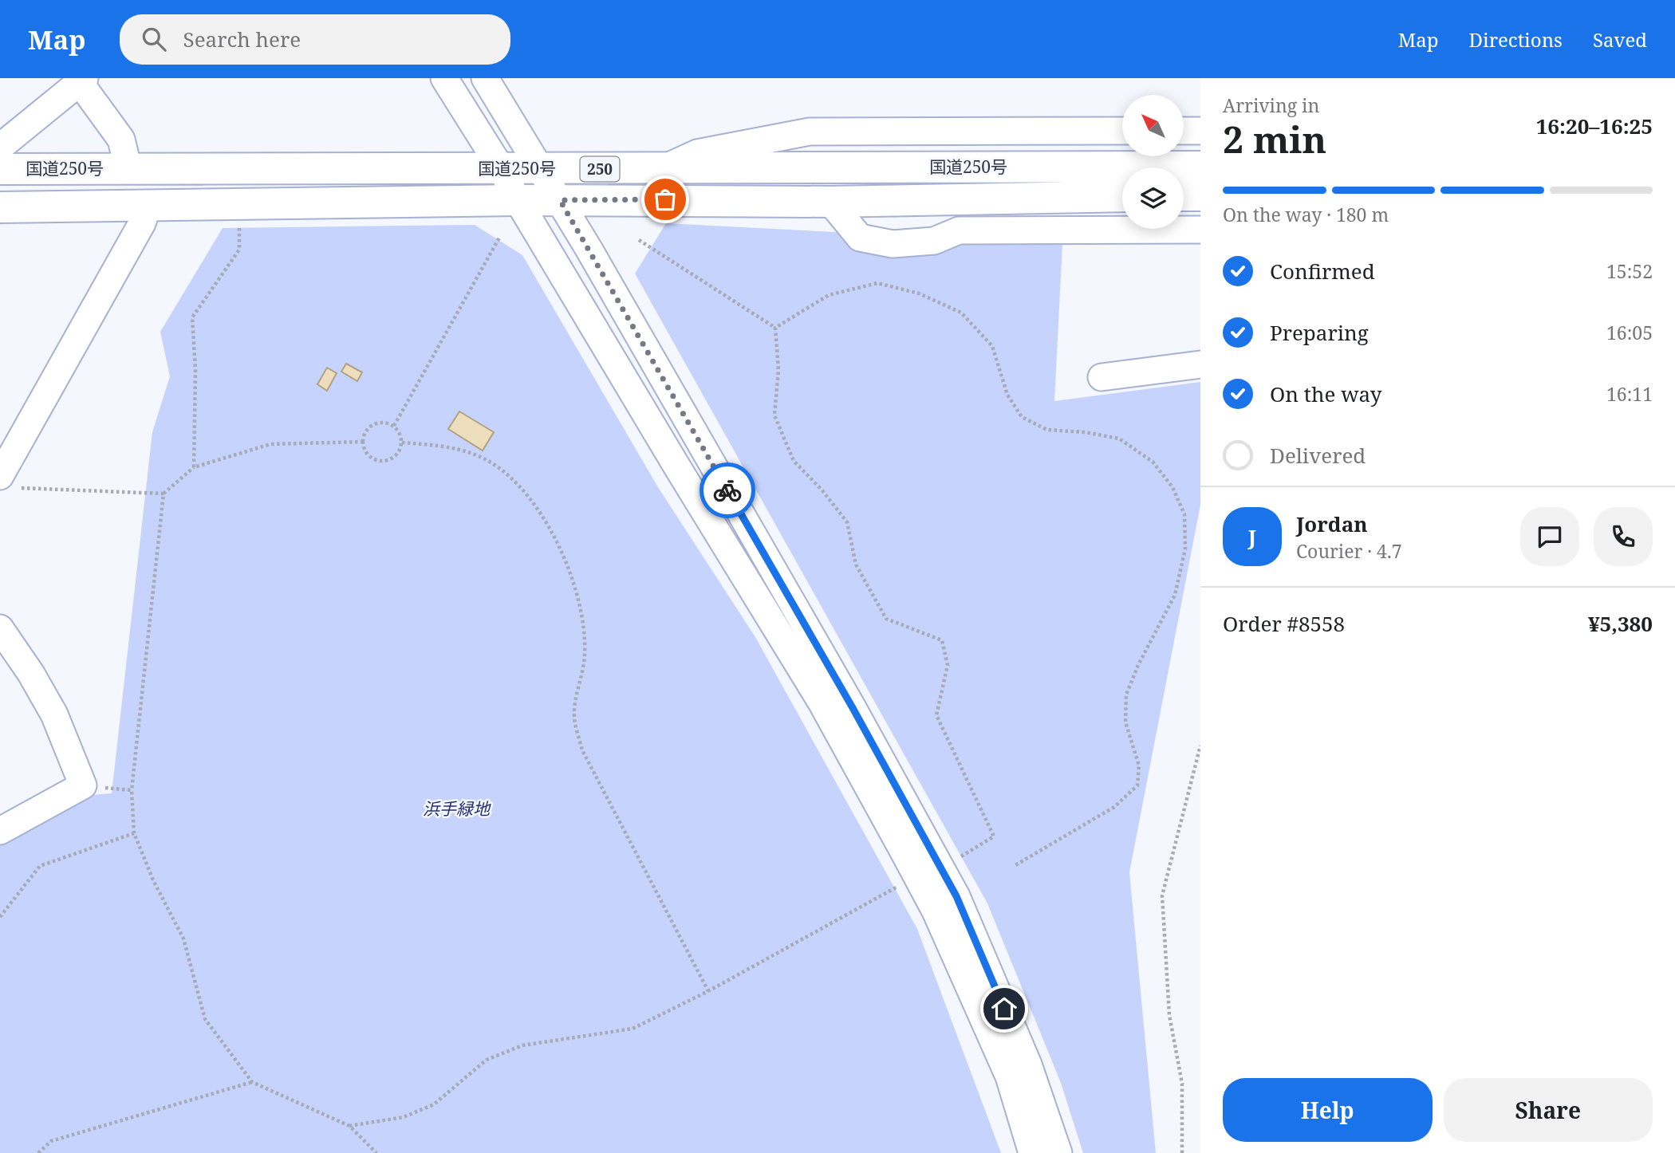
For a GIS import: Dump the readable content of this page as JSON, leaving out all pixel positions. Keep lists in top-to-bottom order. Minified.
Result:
{"streets":{"highway":["国道250号","250"]},"parks":["浜手緑地"],"north":"top left","page":{"header":"Map","search":"Search here","nav":["Map","Directions","Saved"],"heading":["2 min","Arriving in","16:20–16:25"],"panel":["Jordan","Courier · 4.7","Order #8558","¥5,380"],"bar":"On the way · 180 m","list":[["Confirmed","15:52"],["Preparing","16:05"],["On the way","16:11"],"Delivered"],"round":"J","buttons":["Help","Share"]}}
